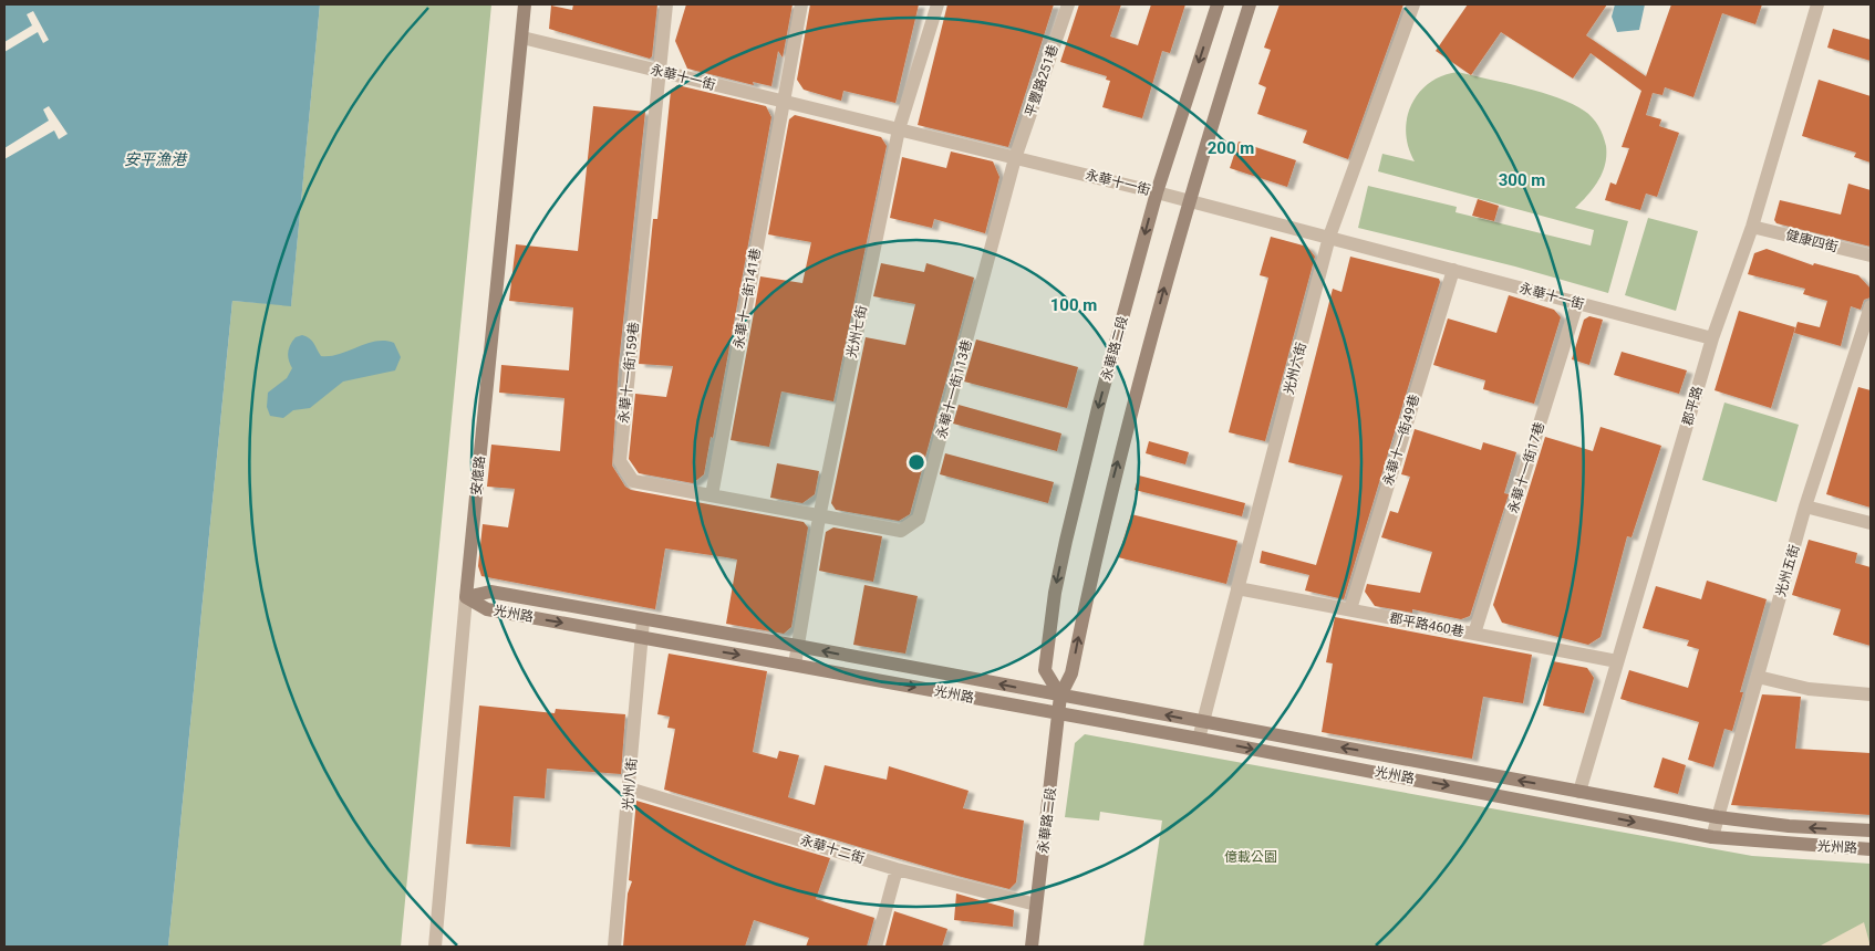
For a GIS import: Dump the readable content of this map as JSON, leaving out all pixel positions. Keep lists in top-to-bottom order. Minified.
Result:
{"streets":{"street":["永華十一街","平豐路251巷","健康四街","永華十一街141巷","光州七街","永華路二段","光州六街","永華十一街159巷","永華十一街113巷","郡平路","永華十一街49巷","永華十一街17巷","安億路","光州五街","光州路","郡平路460巷","光州八街","永華十二街"]},"crossings":[["永華十一街","平豐路251巷"],["永華十一街","永華十一街141巷"],["永華十一街","光州七街"],["永華十一街","永華路二段"],["永華十一街","光州六街"],["永華十一街","永華十一街159巷"],["永華十一街","永華十一街113巷"],["永華十一街","郡平路"],["永華十一街","永華十一街49巷"],["永華十一街","永華十一街17巷"],["永華十一街","安億路"],["平豐路251巷","永華十一街113巷"],["健康四街","郡平路"],["永華十一街141巷","永華十一街159巷"],["光州七街","永華十一街159巷"],["光州七街","永華十一街113巷"],["光州七街","光州路"],["永華路二段","光州路"],["永華路二段","永華十二街"],["光州六街","光州路"],["光州六街","郡平路460巷"],["永華十一街159巷","永華十一街113巷"],["郡平路","光州路"],["郡平路","郡平路460巷"],["永華十一街49巷","郡平路460巷"],["永華十一街17巷","郡平路460巷"],["安億路","光州路"],["光州五街","光州路"],["光州路","光州八街"],["光州八街","永華十二街"]],"water":["安平漁港"],"parks":["億載公園"],"rings":["200 m","300 m","100 m"]}
